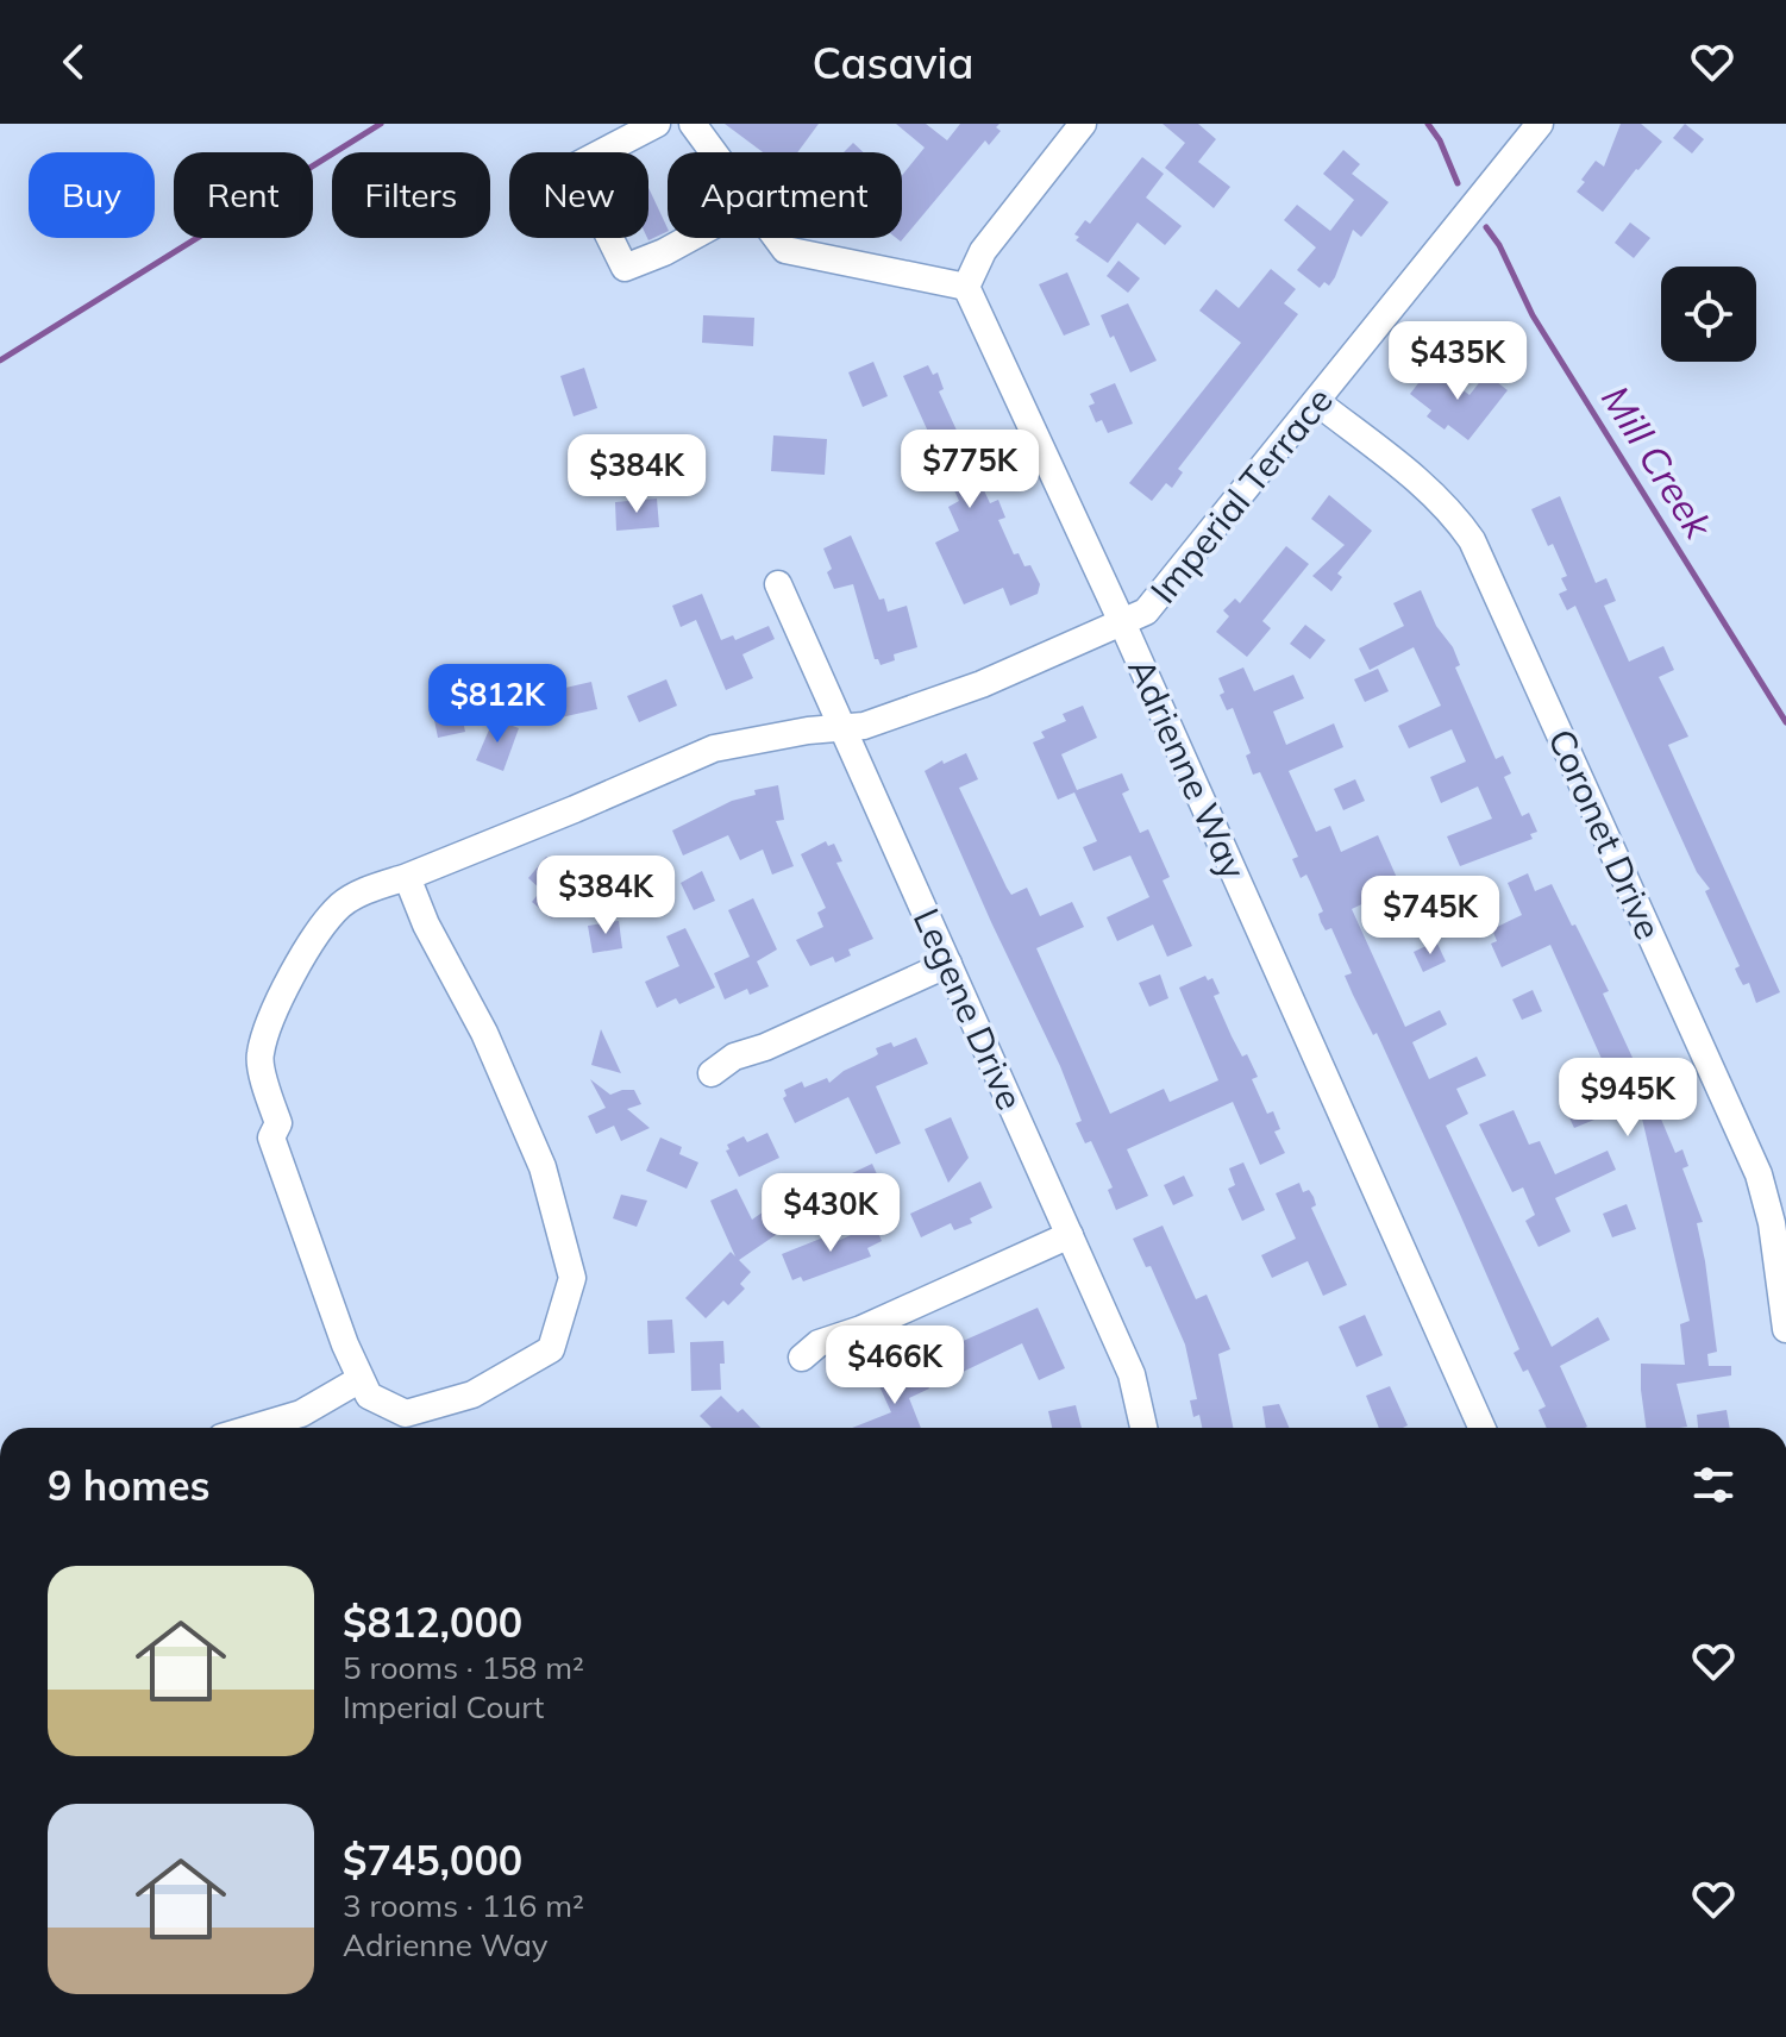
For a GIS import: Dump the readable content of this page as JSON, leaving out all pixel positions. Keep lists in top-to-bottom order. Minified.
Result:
{"streets":{"street":["Imperial Terrace","Adrienne Way","Coronet Drive","Legene Drive"]},"crossings":[["Imperial Terrace","Adrienne Way"],["Imperial Terrace","Coronet Drive"],["Imperial Terrace","Legene Drive"]],"water":["Mill Creek"],"page":{"header":"Casavia","chip":["Buy","Rent","Filters","New","Apartment"],"price":["$435K","$775K","$384K","$812K","$384K","$745K","$945K","$430K","$466K"],"heading":"9 homes","list":[{"name":"$812,000","note":"5 rooms · 158 m² · Imperial Court"},{"name":"$745,000","note":"3 rooms · 116 m² · Adrienne Way"}]}}
